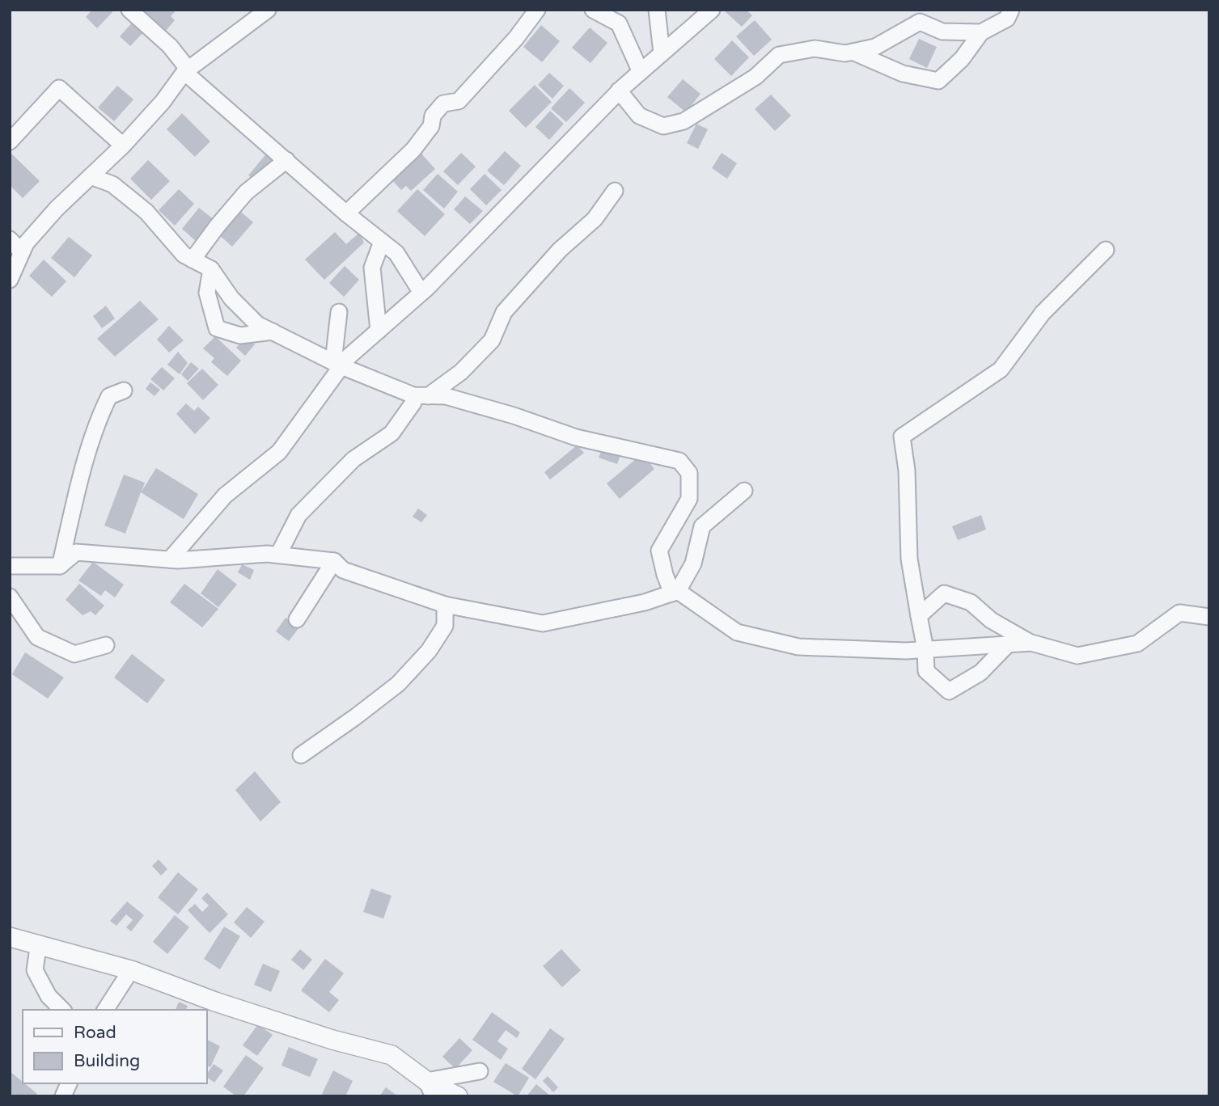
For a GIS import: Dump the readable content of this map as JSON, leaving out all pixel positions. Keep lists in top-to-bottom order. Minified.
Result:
{"legend":["Road","Building"]}
